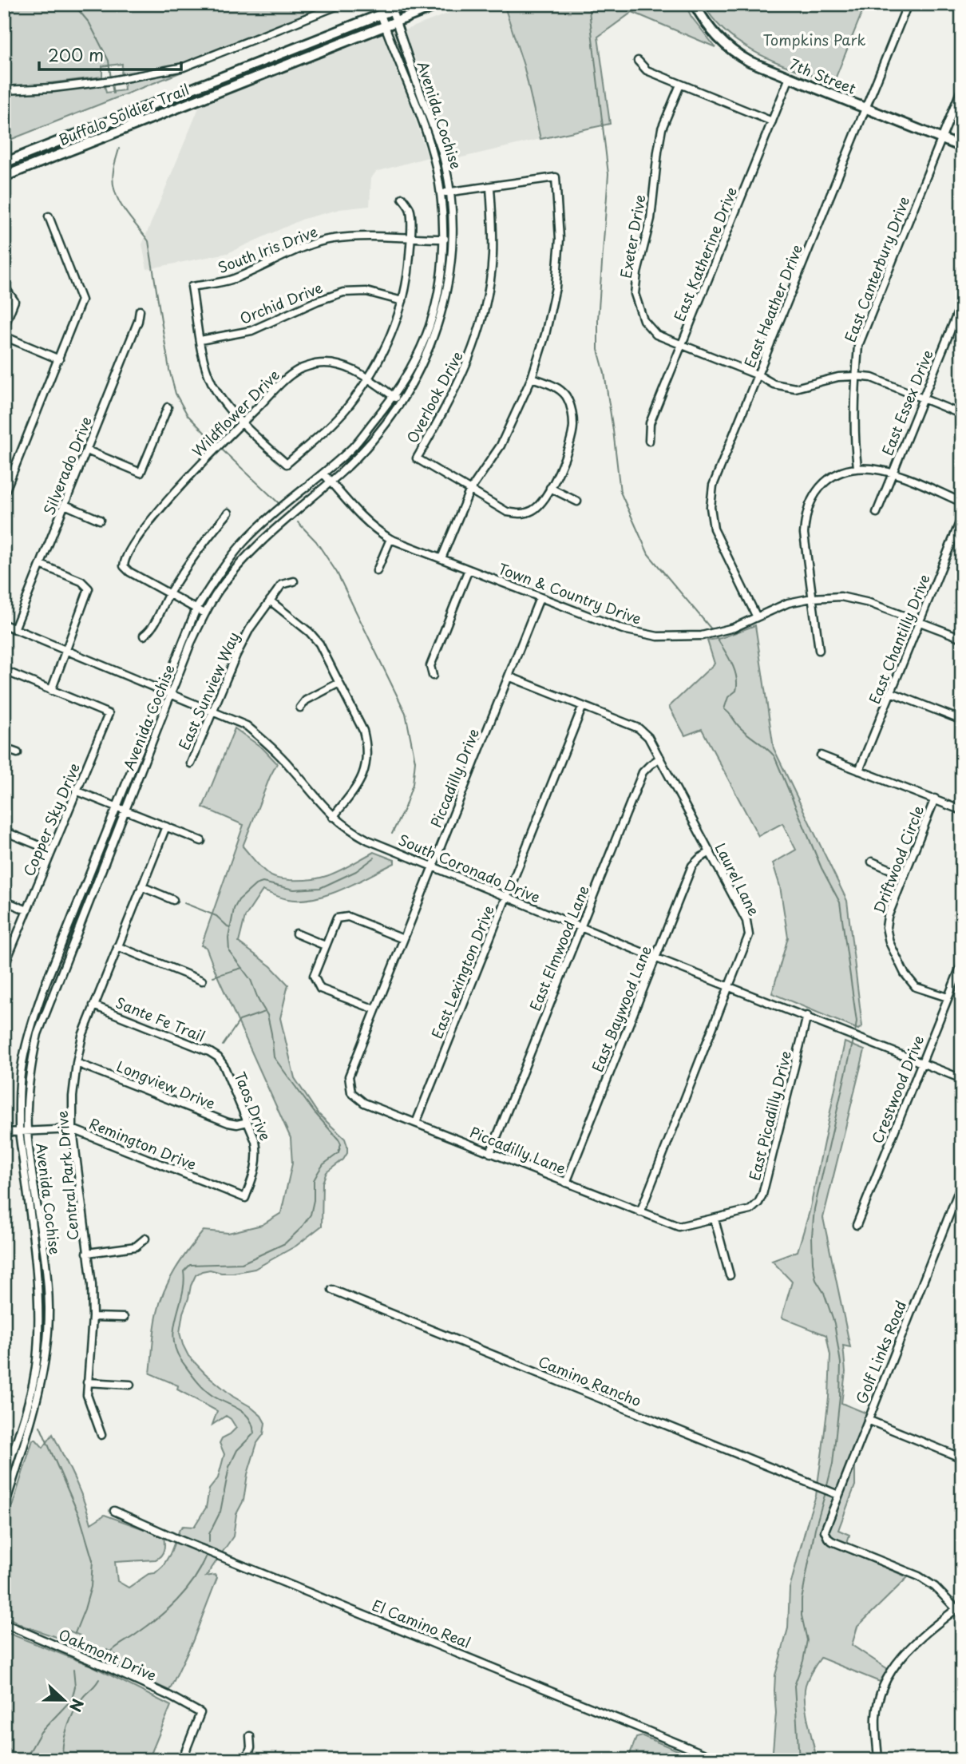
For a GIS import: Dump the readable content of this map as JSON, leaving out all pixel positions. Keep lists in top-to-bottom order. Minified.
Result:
{"streets":{"main road":["7th Street","Buffalo Soldier Trail"],"street":["Avenida Cochise","Exeter Drive","South Iris Drive","East Katherine Drive","East Canterbury Drive","Orchid Drive","East Heather Drive","Overlook Drive","East Essex Drive","Wildflower Drive","Silverado Drive","Town & Country Drive","East Chantilly Drive","East Sunview Way","Piccadilly Drive","Copper Sky Drive","Driftwood Circle","South Coronado Drive","Laurel Lane","East Elmwood Lane","East Lexington Drive","East Baywood Lane","Sante Fe Trail","Longview Drive","Crestwood Drive","Taos Drive","East Picadilly Drive","Remington Drive","Piccadilly Lane","Central Park Drive","Golf Links Road","Camino Rancho","El Camino Real","Oakmont Drive"]},"crossings":[["7th Street","East Katherine Drive"],["7th Street","East Canterbury Drive"],["7th Street","East Heather Drive"],["Buffalo Soldier Trail","Avenida Cochise"],["Avenida Cochise","South Iris Drive"],["Avenida Cochise","Wildflower Drive"],["Avenida Cochise","Town & Country Drive"],["Avenida Cochise","South Coronado Drive"],["Avenida Cochise","Remington Drive"],["Exeter Drive","East Katherine Drive"],["Exeter Drive","East Canterbury Drive"],["Exeter Drive","East Heather Drive"],["Exeter Drive","East Essex Drive"],["South Iris Drive","Orchid Drive"],["East Heather Drive","Town & Country Drive"],["Silverado Drive","South Coronado Drive"],["Town & Country Drive","East Chantilly Drive"],["Town & Country Drive","Piccadilly Drive"],["East Sunview Way","South Coronado Drive"],["Piccadilly Drive","South Coronado Drive"],["Piccadilly Drive","Laurel Lane"],["Piccadilly Drive","Piccadilly Lane"],["Driftwood Circle","Crestwood Drive"],["South Coronado Drive","Laurel Lane"],["South Coronado Drive","East Elmwood Lane"],["South Coronado Drive","East Lexington Drive"],["South Coronado Drive","East Baywood Lane"],["South Coronado Drive","Crestwood Drive"],["South Coronado Drive","East Picadilly Drive"],["Laurel Lane","East Elmwood Lane"],["Laurel Lane","East Lexington Drive"],["Laurel Lane","East Baywood Lane"],["Laurel Lane","Piccadilly Lane"],["East Elmwood Lane","Piccadilly Lane"],["East Lexington Drive","Piccadilly Lane"],["East Baywood Lane","Piccadilly Lane"],["Sante Fe Trail","Taos Drive"],["Sante Fe Trail","Central Park Drive"],["Longview Drive","Taos Drive"],["Longview Drive","Central Park Drive"],["Taos Drive","Remington Drive"],["East Picadilly Drive","Piccadilly Lane"],["Remington Drive","Central Park Drive"],["Golf Links Road","Camino Rancho"]],"parks":["Tompkins Park"],"scale_bar":"200 m","north":"right"}
